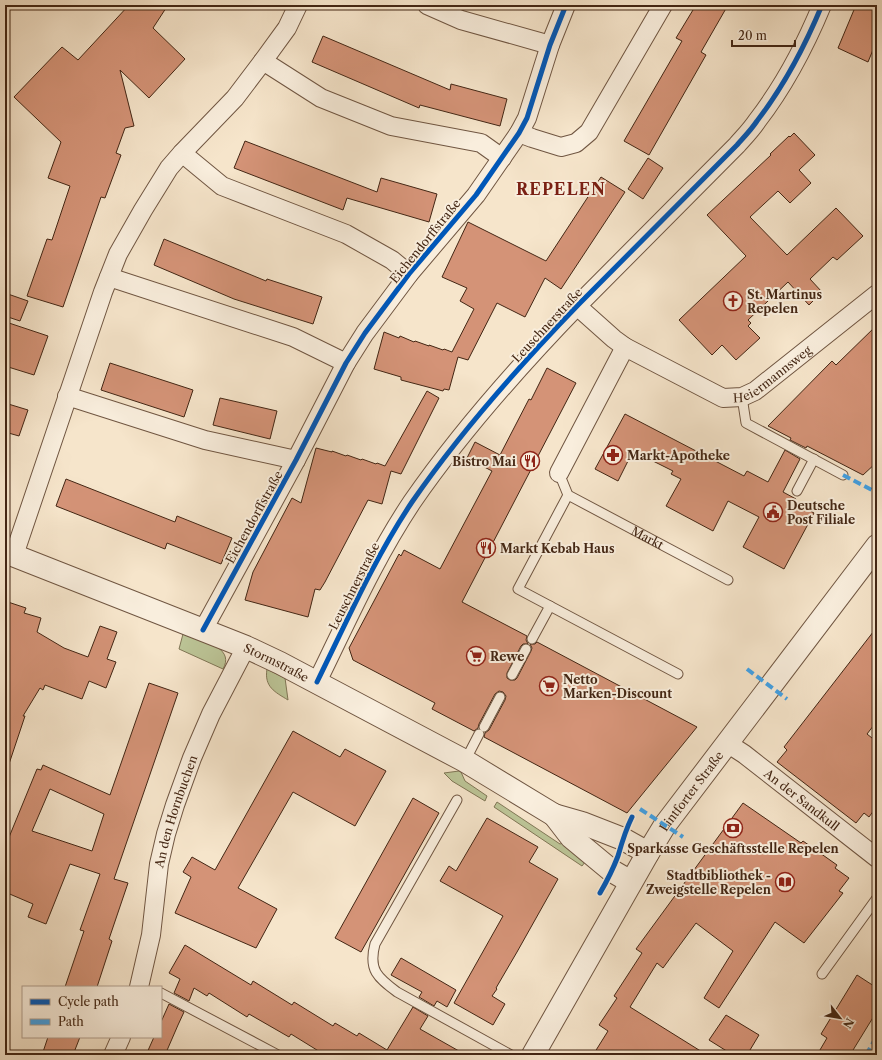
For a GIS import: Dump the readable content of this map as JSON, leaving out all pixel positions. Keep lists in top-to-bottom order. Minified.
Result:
{"streets":{"street":["Eichendorffstraße","Leuschnerstraße","Heiermannsweg","Stormstraße","Lintforter Straße","An der Sandkull","An den Hornbuchen"],"lane":["Markt"]},"crossings":[["Eichendorffstraße","Stormstraße"],["Leuschnerstraße","Heiermannsweg"],["Leuschnerstraße","Stormstraße"],["Stormstraße","Lintforter Straße"],["Stormstraße","An den Hornbuchen"],["Lintforter Straße","An der Sandkull"]],"districts":["REPELEN"],"places":{"church":["St. Martinus Repelen"],"pharmacy":["Markt-Apotheke"],"restaurant":["Bistro Mai","Markt Kebab Haus"],"public building":["Deutsche Post Filiale"],"supermarket":["Rewe","Netto Marken-Discount"],"bank":["Sparkasse Geschäftsstelle Repelen"],"library":["Stadtbibliothek - Zweigstelle Repelen"]},"legend":["Cycle path","Path"],"scale_bar":"20 m","north":"bottom right"}
